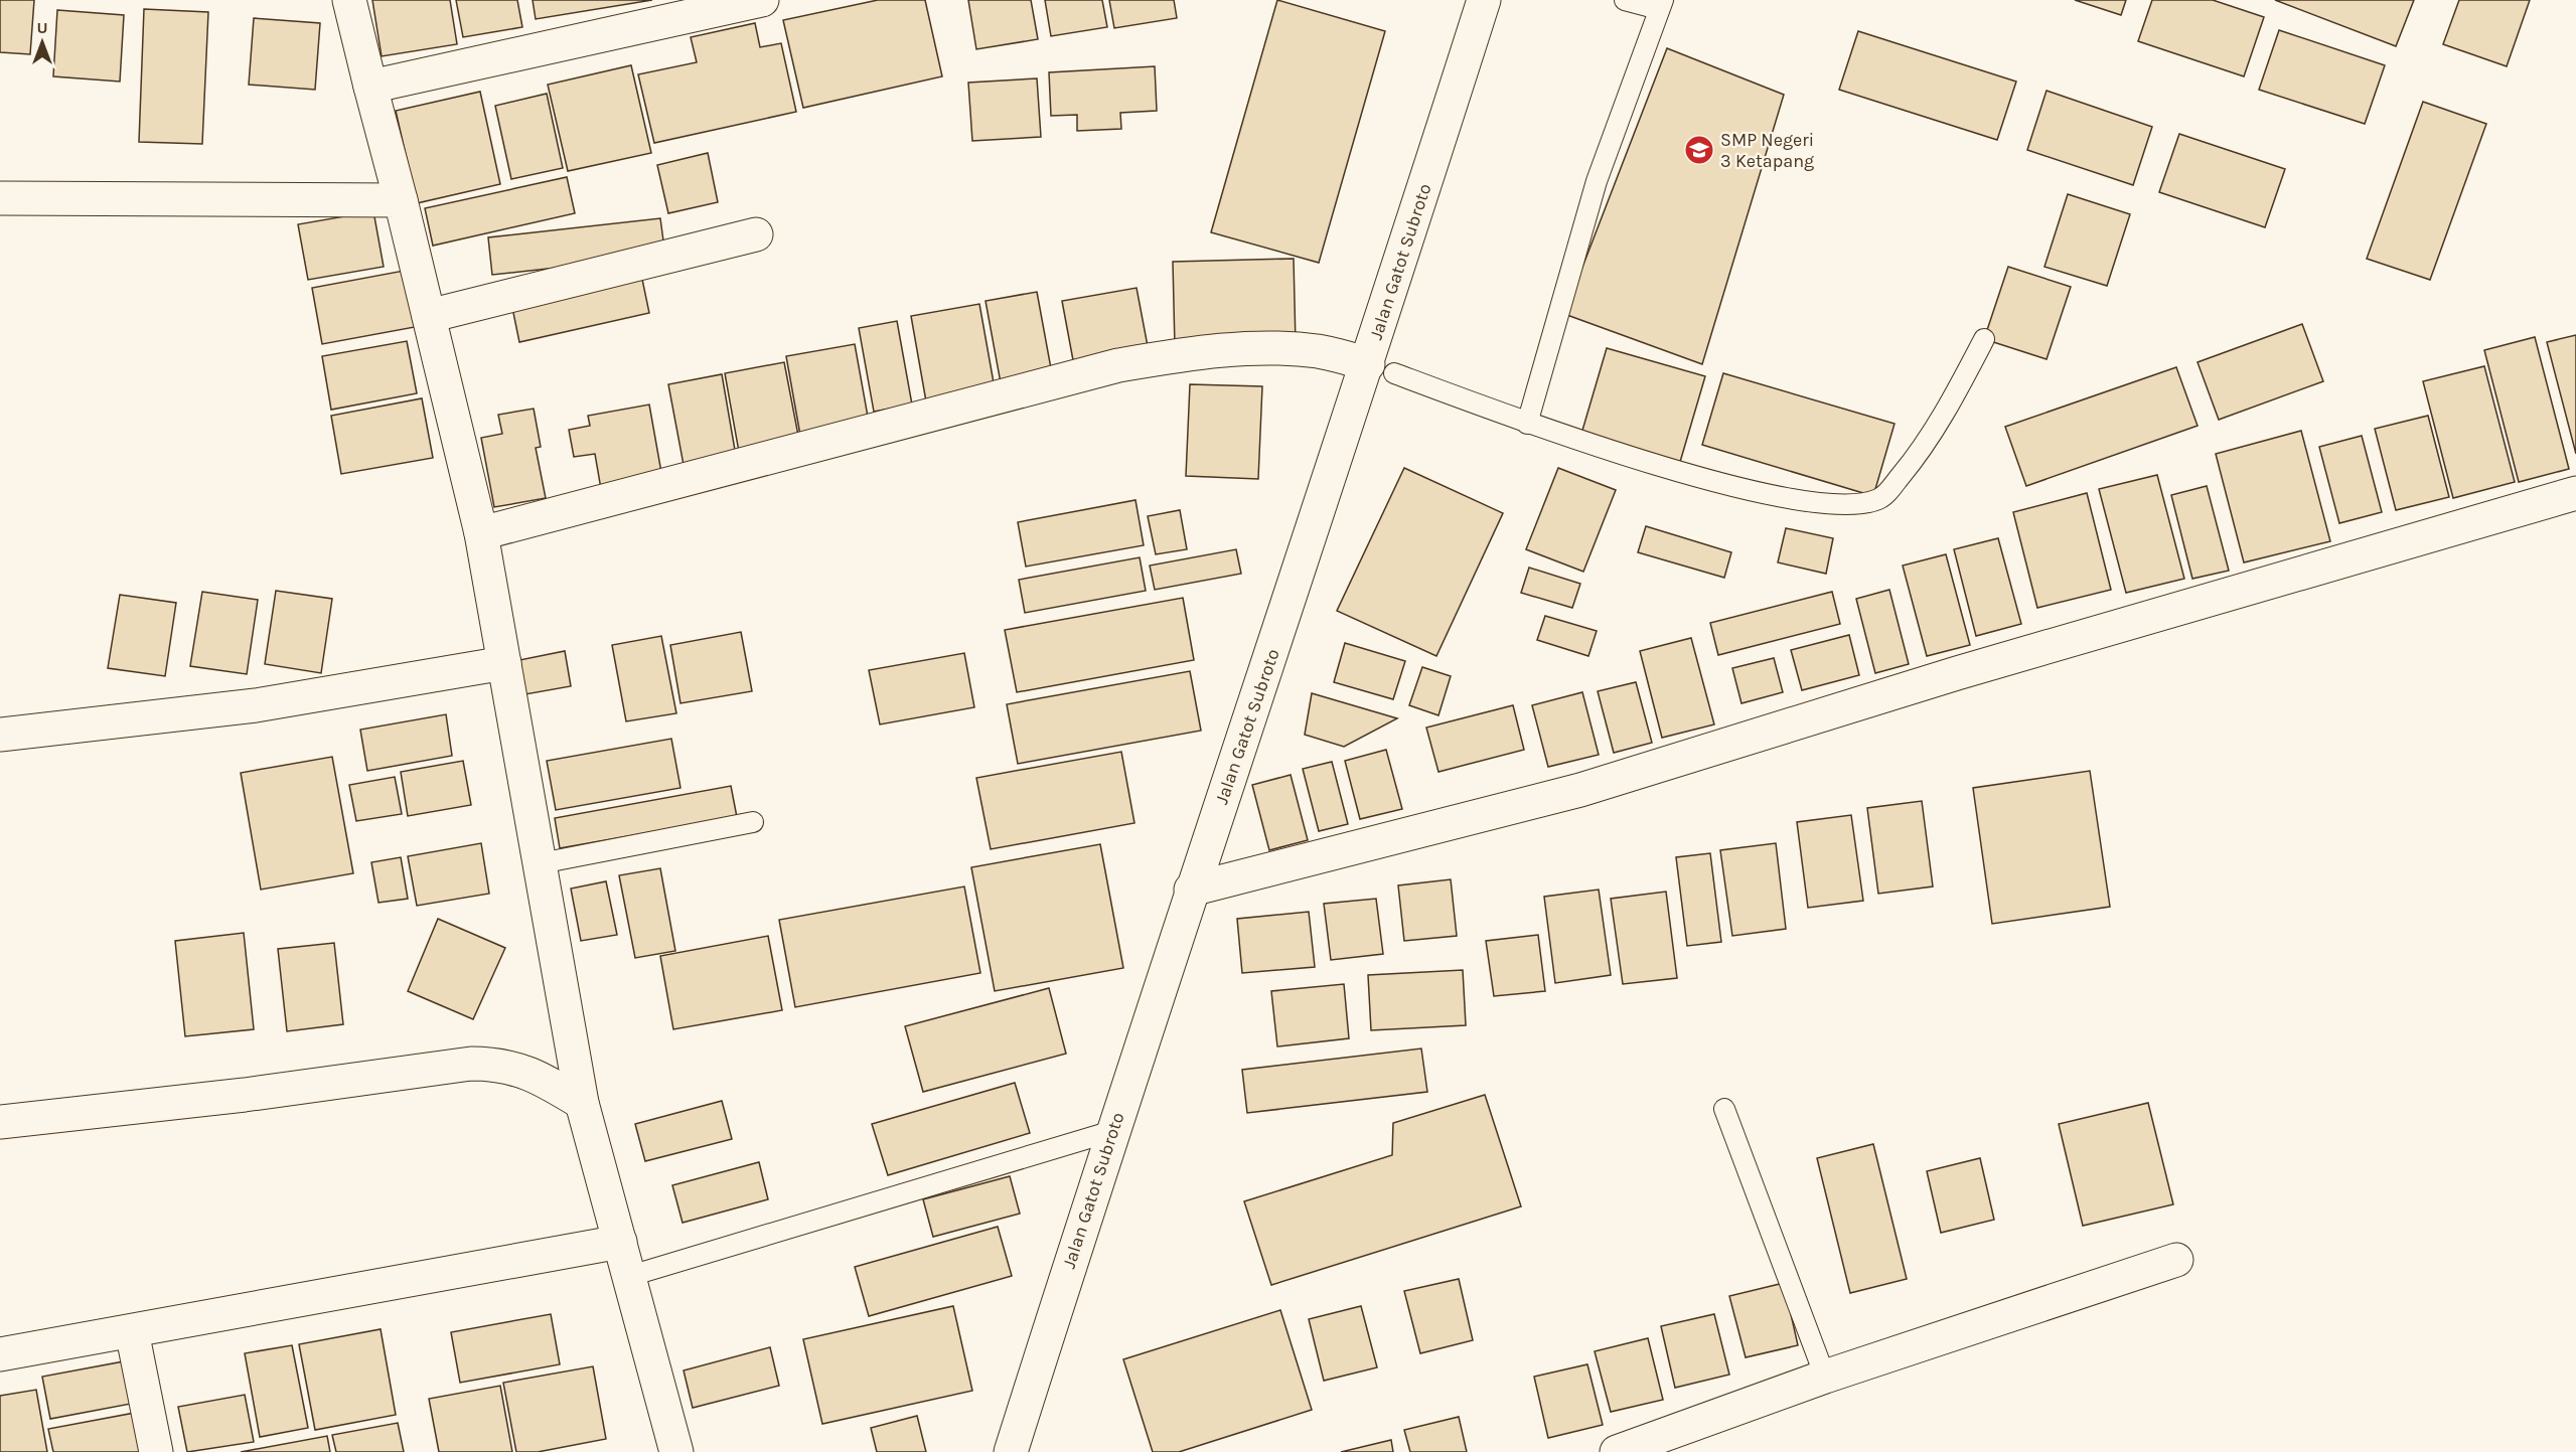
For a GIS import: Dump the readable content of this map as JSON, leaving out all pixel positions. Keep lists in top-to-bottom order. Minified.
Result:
{"streets":{"street":["Jalan Gatot Subroto"]},"places":{"school or university":["SMP Negeri 3 Ketapang"]},"north":"top"}
